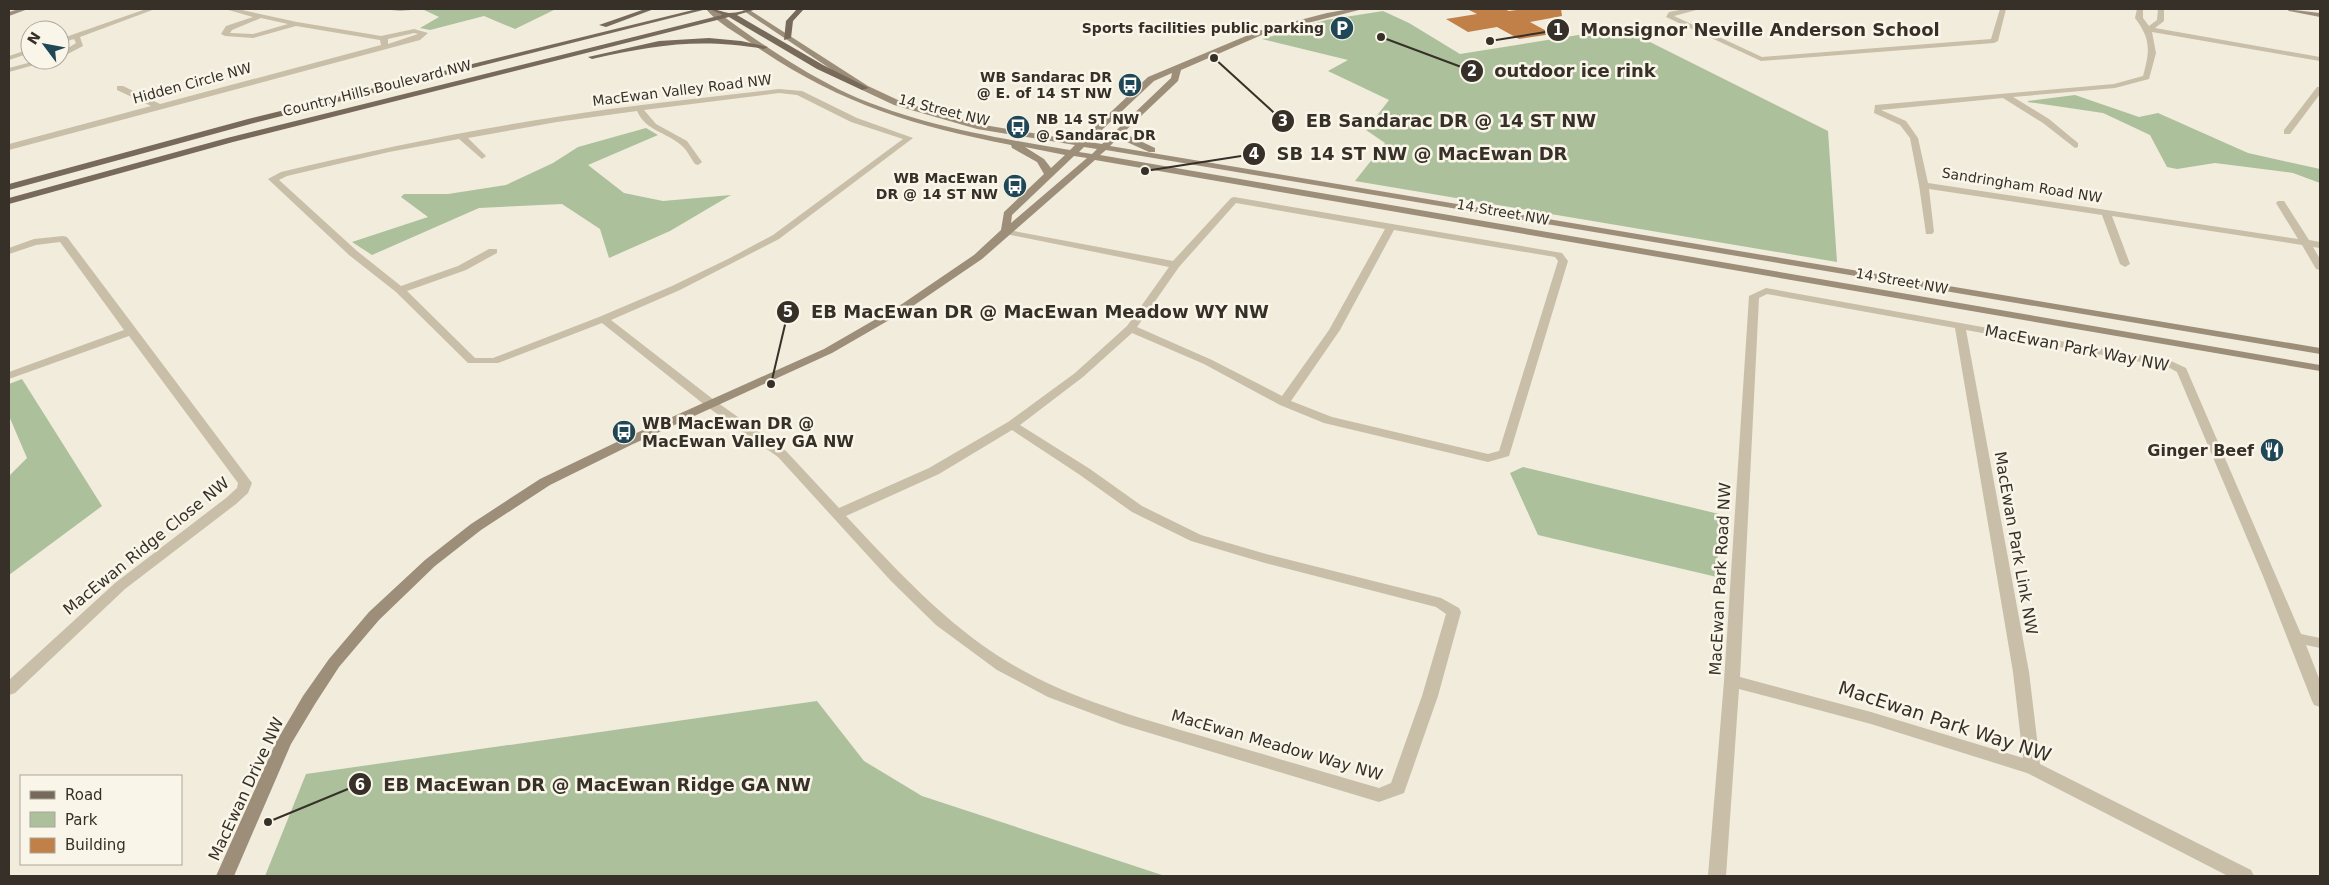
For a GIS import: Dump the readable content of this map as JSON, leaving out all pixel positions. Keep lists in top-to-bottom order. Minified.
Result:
{"streets":{"main road":["Country Hills Boulevard NW","14 Street NW","MacEwan Drive NW"],"street":["Hidden Circle NW","MacEwan Valley Road NW","Sandringham Road NW","MacEwan Park Way NW","MacEwan Park Link NW","MacEwan Ridge Close NW","MacEwan Park Road NW","MacEwan Meadow Way NW"]},"crossings":[["Country Hills Boulevard NW","14 Street NW"],["MacEwan Valley Road NW","MacEwan Meadow Way NW"],["14 Street NW","MacEwan Drive NW"],["MacEwan Park Way NW","MacEwan Park Link NW"],["MacEwan Park Way NW","MacEwan Park Road NW"],["MacEwan Meadow Way NW","MacEwan Drive NW"]],"places":{"parking":["Sports facilities public parking"],"other":["outdoor ice rink","Monsignor Neville Anderson School","EB Sandarac DR @ 14 ST NW","SB 14 ST NW @ MacEwan DR","EB MacEwan DR @ MacEwan Meadow WY NW","EB MacEwan DR @ MacEwan Ridge GA NW"],"bus stop":["WB Sandarac DR @ E. of 14 ST NW","NB 14 ST NW @ Sandarac DR","WB MacEwan DR @ 14 ST NW","WB MacEwan DR @ MacEwan Valley GA NW"],"restaurant":["Ginger Beef"]},"legend":["Road","Park","Building"],"north":"top left"}
